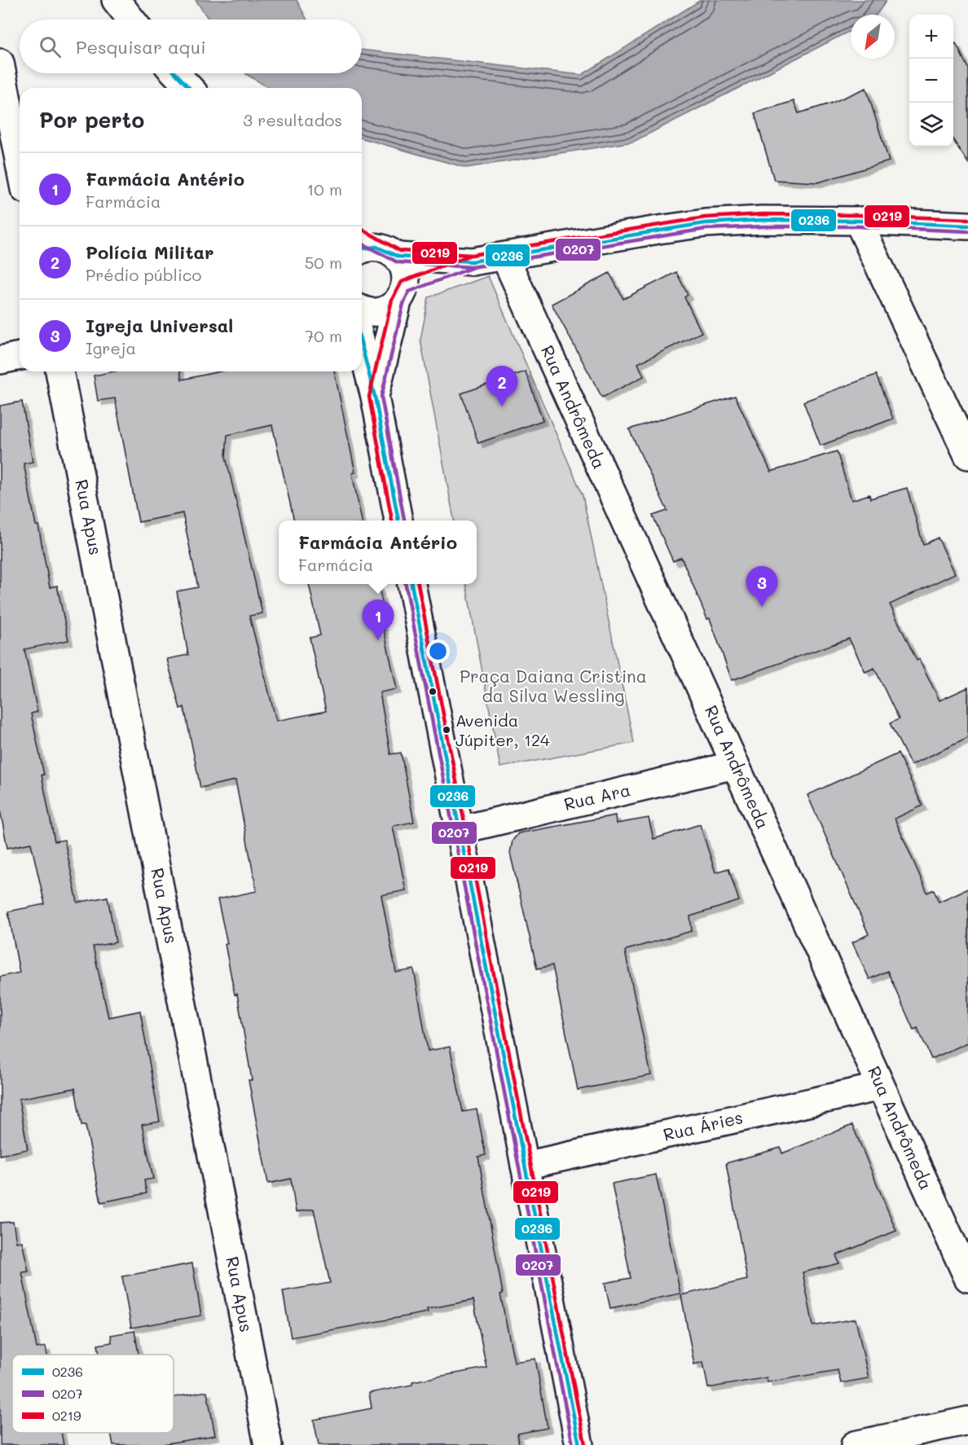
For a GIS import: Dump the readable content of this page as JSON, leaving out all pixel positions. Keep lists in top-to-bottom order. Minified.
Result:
{"streets":{"street":["Rua Andrômeda","Rua Apus","Rua Ara","Rua Áries"]},"crossings":[["Rua Andrômeda","Rua Ara"],["Rua Andrômeda","Rua Áries"]],"parks":["Praça Daiana Cristina da Silva Wessling"],"places":["Avenida Júpiter, 124"],"lines":["transit line 0236","transit line 0219","transit line 0207"],"legend":["0236","0207","0219"],"north":"bottom left","page":{"map_buttons":["+","−"],"search":"Pesquisar aqui","heading":["Por perto","3 resultados"],"list":[{"mark":"1","name":"Farmácia Antério","note":"Farmácia","value":"10 m"},{"mark":"2","name":"Polícia Militar","note":"Prédio público","value":"50 m"},{"mark":"3","name":"Igreja Universal","note":"Igreja","value":"70 m"}],"pins":["2","3","1"],"popup":["Farmácia Antério","Farmácia"]}}
